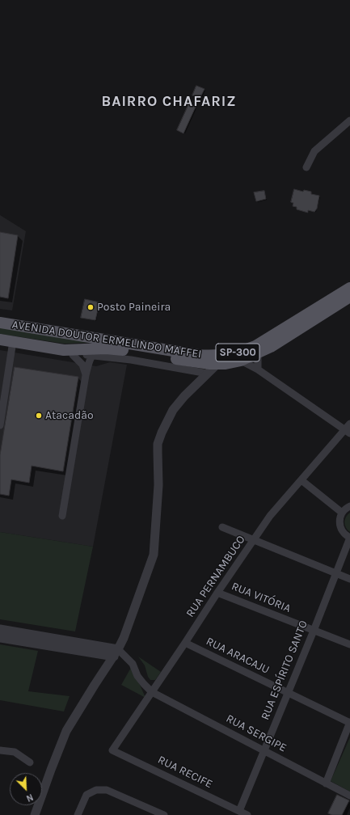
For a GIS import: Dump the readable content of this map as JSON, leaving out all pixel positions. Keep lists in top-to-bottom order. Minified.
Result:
{"streets":{"main road":["AVENIDA DOUTOR ERMELINDO MAFFEI","SP-300"],"street":["RUA PERNAMBUCO","RUA VITÓRIA","RUA ARACAJU","RUA ESPÍRITO SANTO","RUA SERGIPE","RUA RECIFE"]},"crossings":[["RUA PERNAMBUCO","RUA VITÓRIA"],["RUA PERNAMBUCO","RUA ARACAJU"],["RUA PERNAMBUCO","RUA SERGIPE"],["RUA PERNAMBUCO","RUA RECIFE"],["RUA VITÓRIA","RUA ESPÍRITO SANTO"],["RUA ARACAJU","RUA ESPÍRITO SANTO"],["RUA ESPÍRITO SANTO","RUA SERGIPE"],["RUA ESPÍRITO SANTO","RUA RECIFE"]],"districts":["BAIRRO CHAFARIZ"],"places":["Posto Paineira","Atacadão"],"north":"bottom right"}
